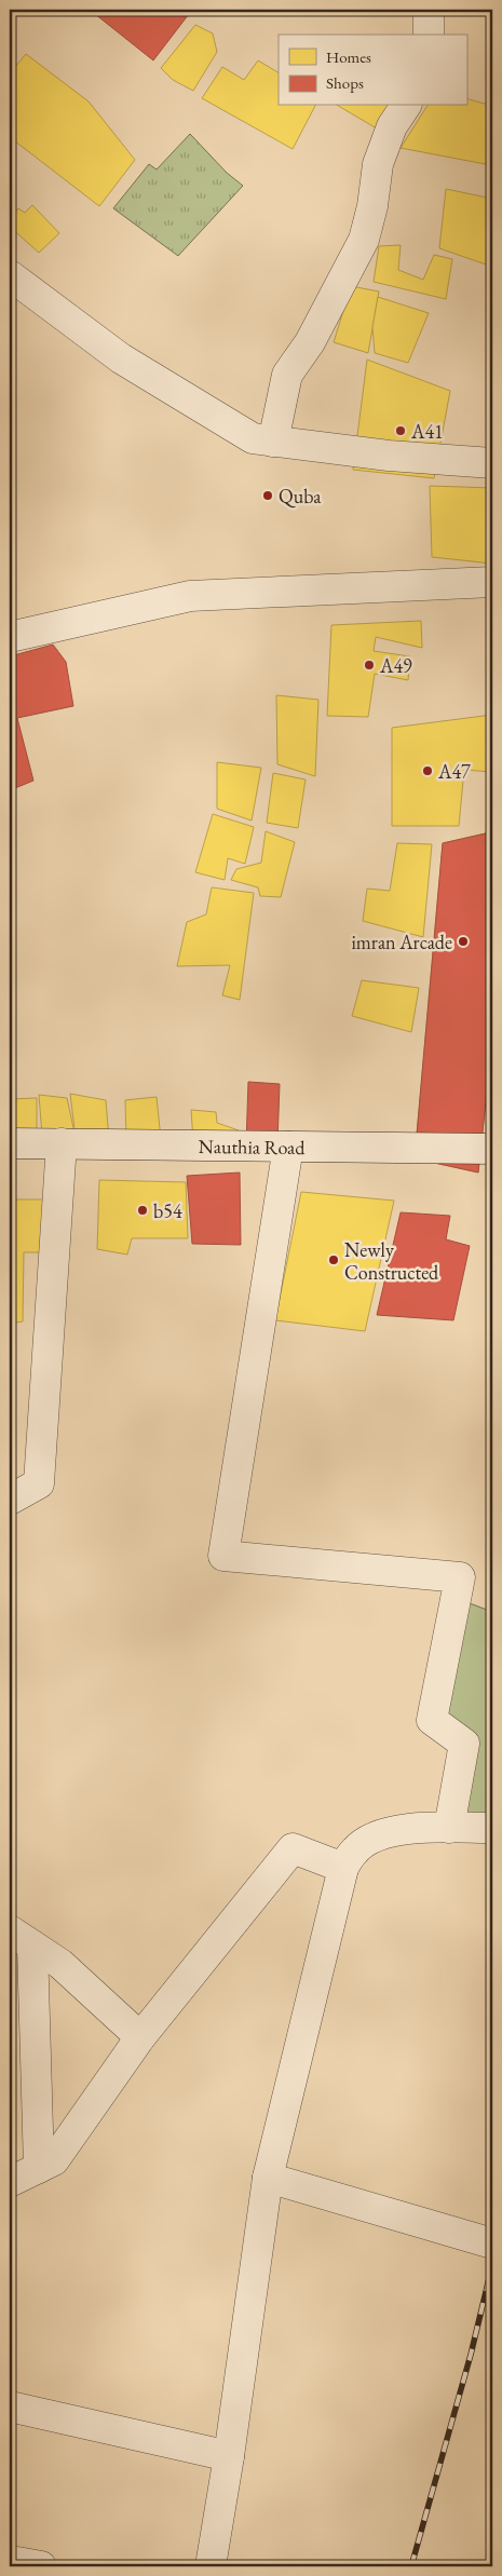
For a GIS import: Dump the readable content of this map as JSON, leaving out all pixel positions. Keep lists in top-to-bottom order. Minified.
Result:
{"streets":{"street":["Nauthia Road"]},"places":["A41","Quba","A49","A47","imran Arcade","b54","Newly Constructed"],"legend":["Homes","Shops"]}
